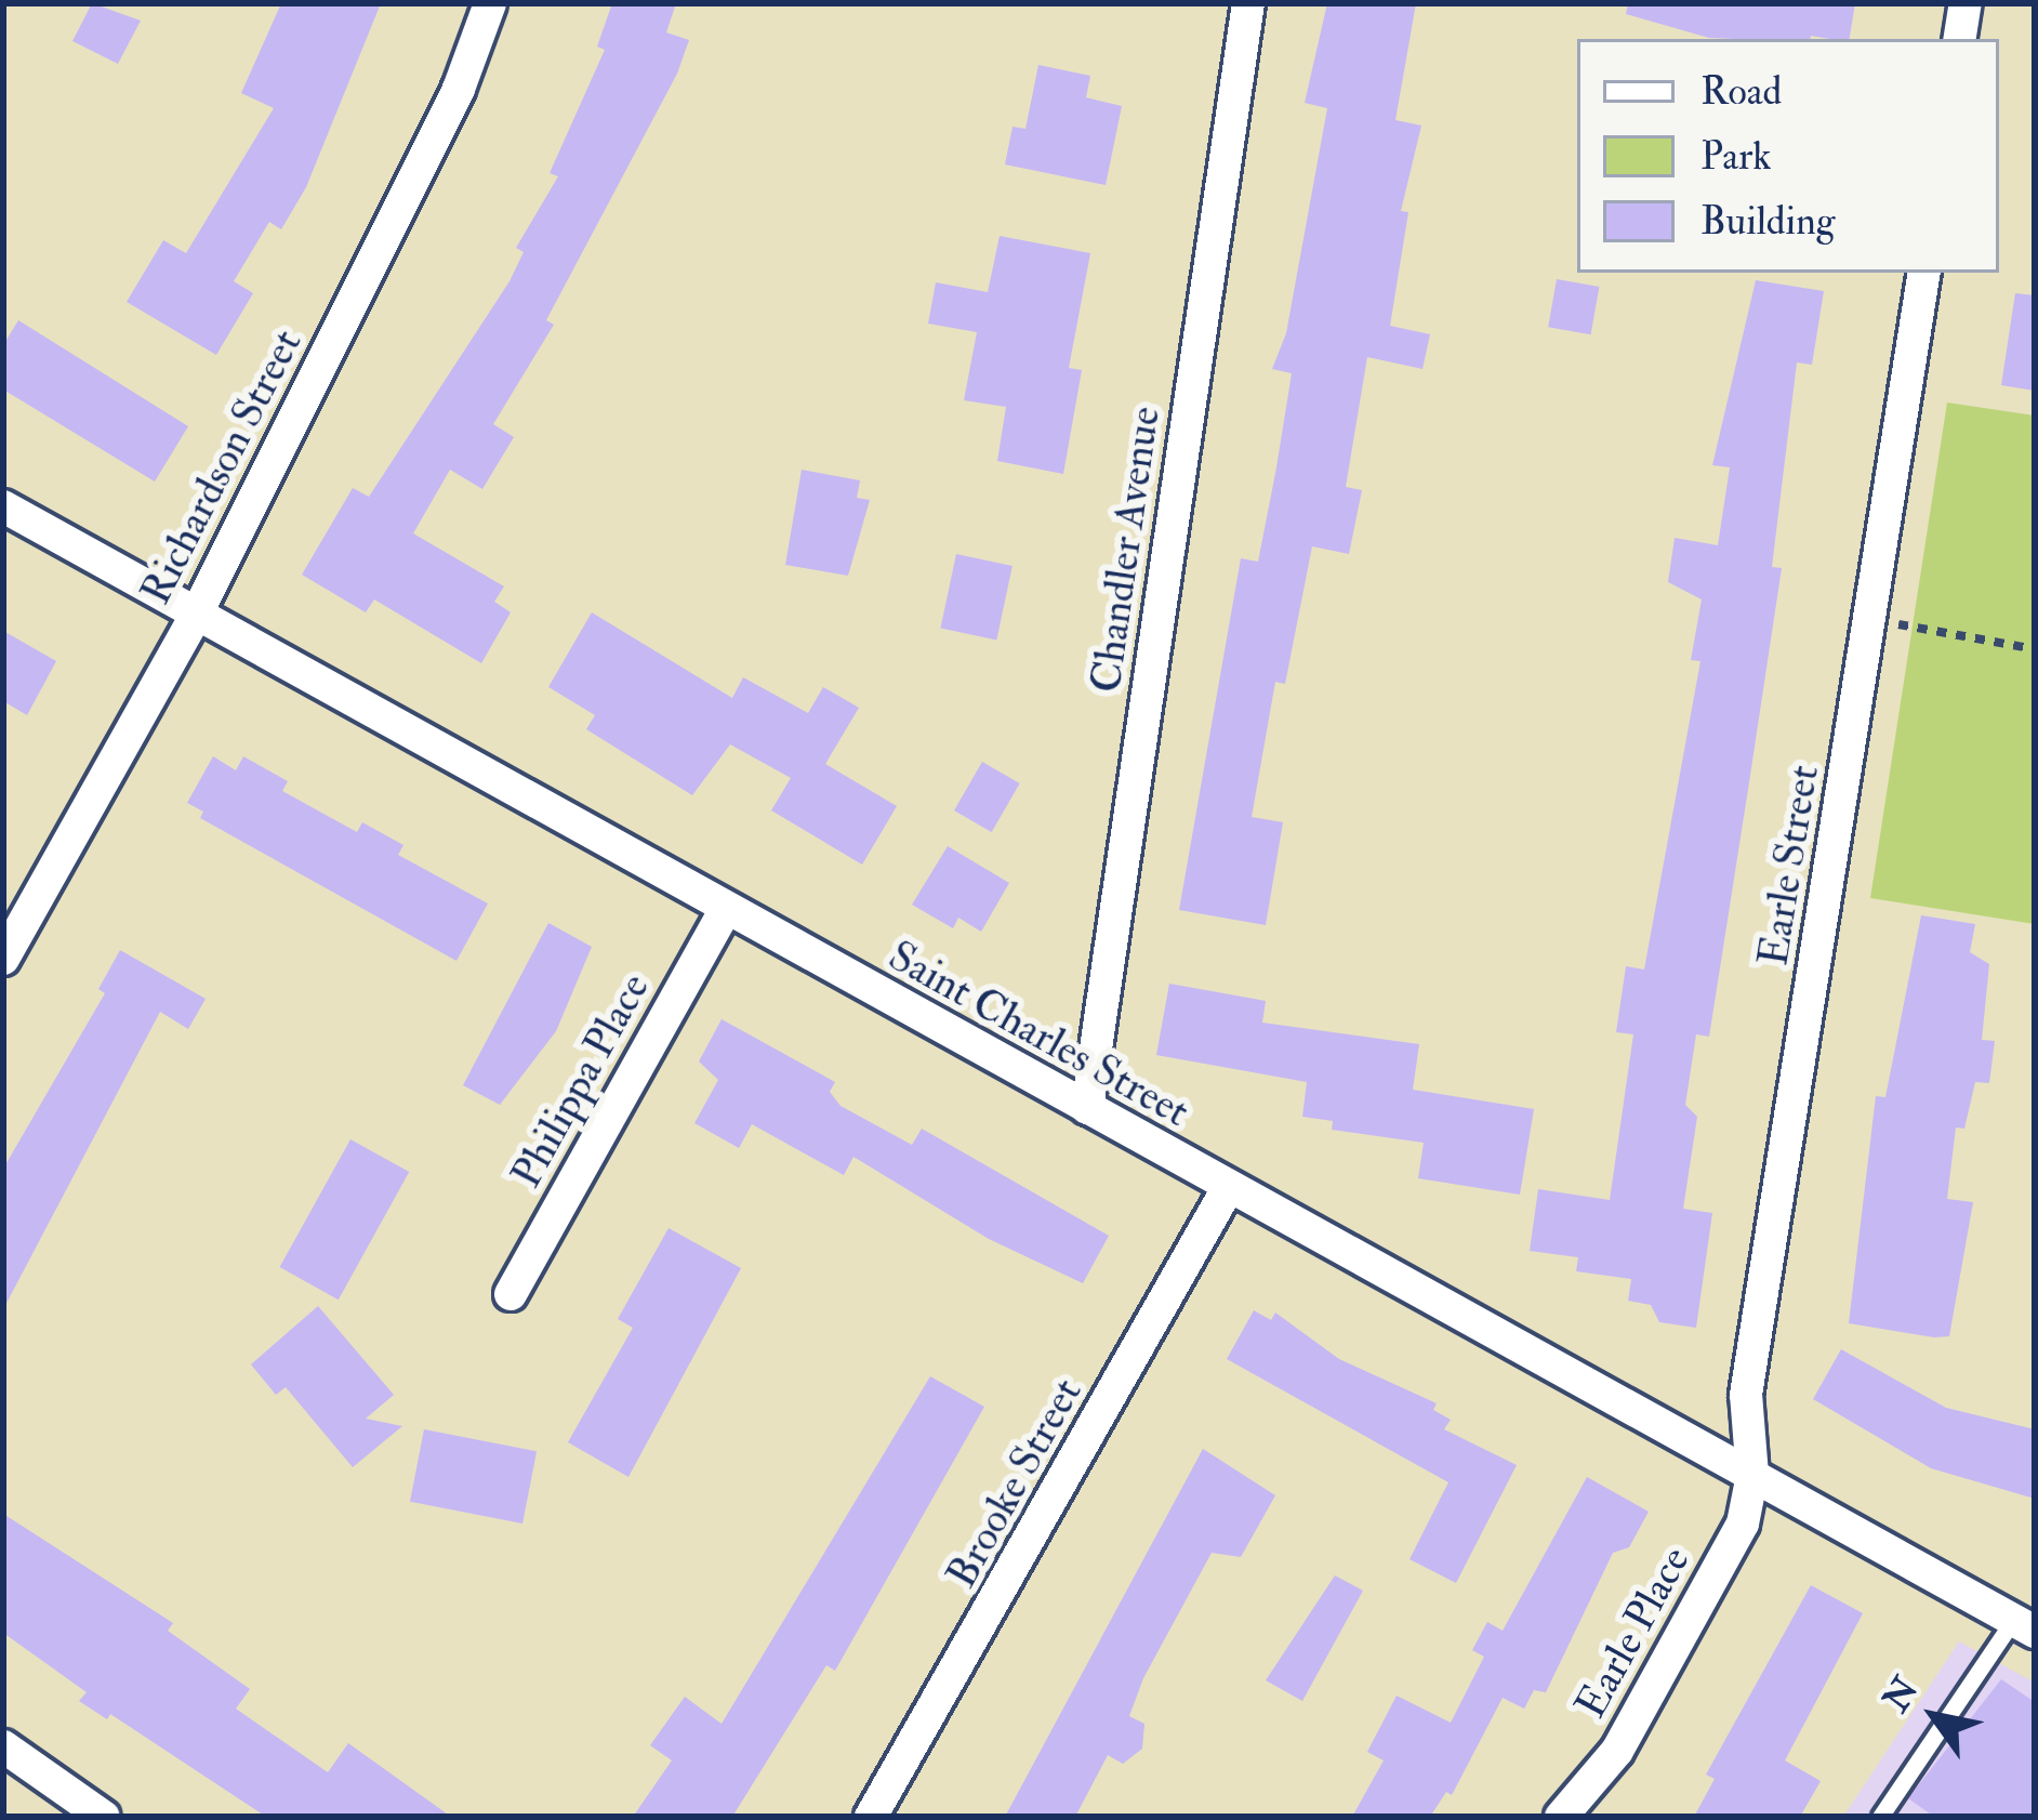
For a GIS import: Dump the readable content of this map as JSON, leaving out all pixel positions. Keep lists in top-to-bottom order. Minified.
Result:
{"streets":{"street":["Richardson Street","Chandler Avenue","Earle Street","Saint Charles Street","Philippa Place","Brooke Street","Earle Place"]},"crossings":[["Richardson Street","Saint Charles Street"],["Chandler Avenue","Saint Charles Street"],["Earle Street","Saint Charles Street"],["Earle Street","Earle Place"],["Saint Charles Street","Philippa Place"],["Saint Charles Street","Brooke Street"],["Saint Charles Street","Earle Place"]],"legend":["Road","Park","Building"],"north":"top left"}
